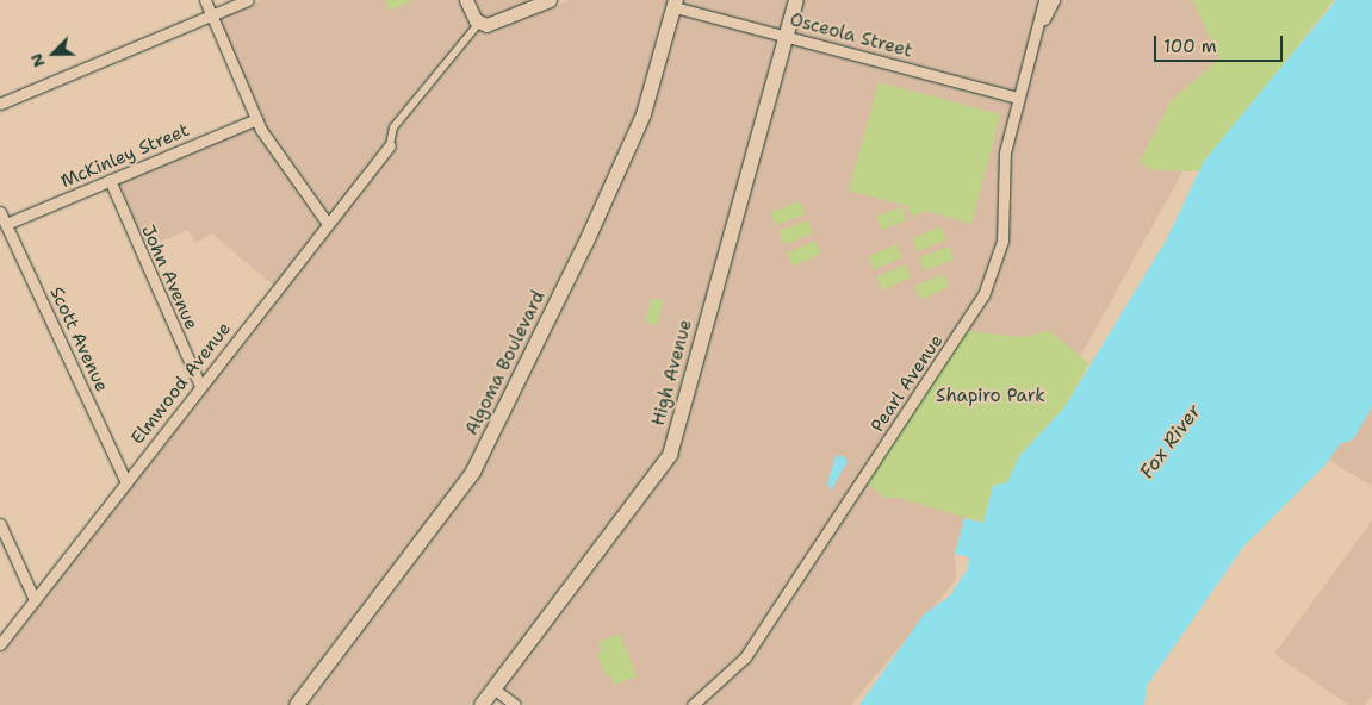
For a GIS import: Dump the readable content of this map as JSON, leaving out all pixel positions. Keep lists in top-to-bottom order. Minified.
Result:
{"streets":{"main road":["Algoma Boulevard","High Avenue"],"street":["Osceola Street","McKinley Street","John Avenue","Scott Avenue","Elmwood Avenue","Pearl Avenue"]},"crossings":[["Osceola Street","Algoma Boulevard"],["Osceola Street","High Avenue"],["Osceola Street","Pearl Avenue"],["McKinley Street","John Avenue"],["McKinley Street","Scott Avenue"],["John Avenue","Elmwood Avenue"],["Scott Avenue","Elmwood Avenue"]],"water":["Fox River"],"parks":["Shapiro Park"],"scale_bar":"100 m","north":"bottom left"}
